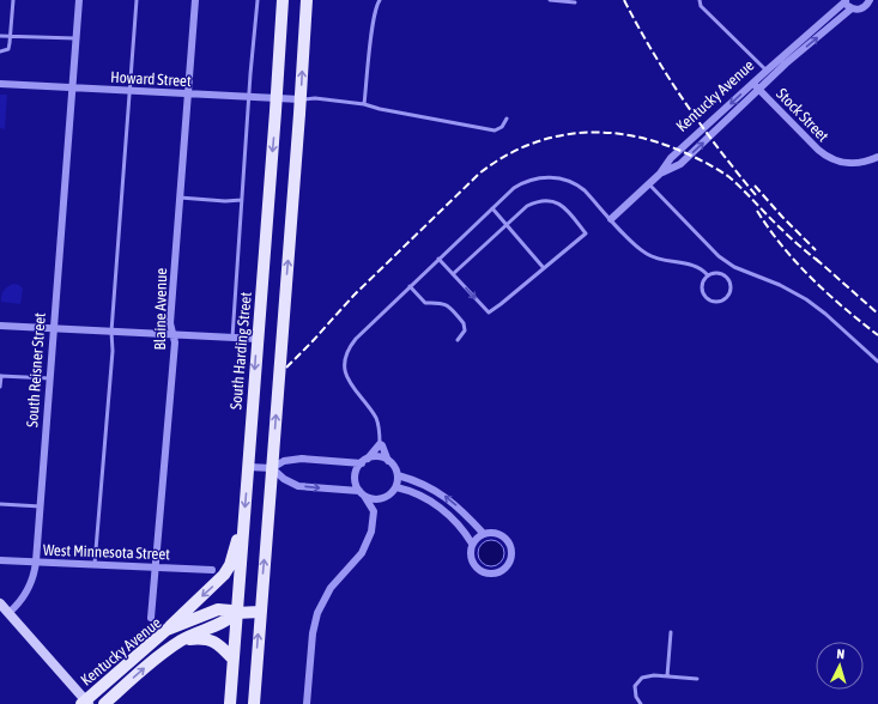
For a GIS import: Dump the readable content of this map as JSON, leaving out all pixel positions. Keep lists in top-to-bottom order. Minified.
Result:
{"streets":{"main road":["Kentucky Avenue","South Harding Street"],"street":["Howard Street","Stock Street","Blaine Avenue","South Reisner Street","West Minnesota Street"]},"crossings":[["Howard Street","Blaine Avenue"],["Howard Street","South Harding Street"],["Howard Street","South Reisner Street"],["Kentucky Avenue","Stock Street"],["Kentucky Avenue","South Harding Street"],["Blaine Avenue","West Minnesota Street"],["South Reisner Street","West Minnesota Street"]],"north":"top"}
